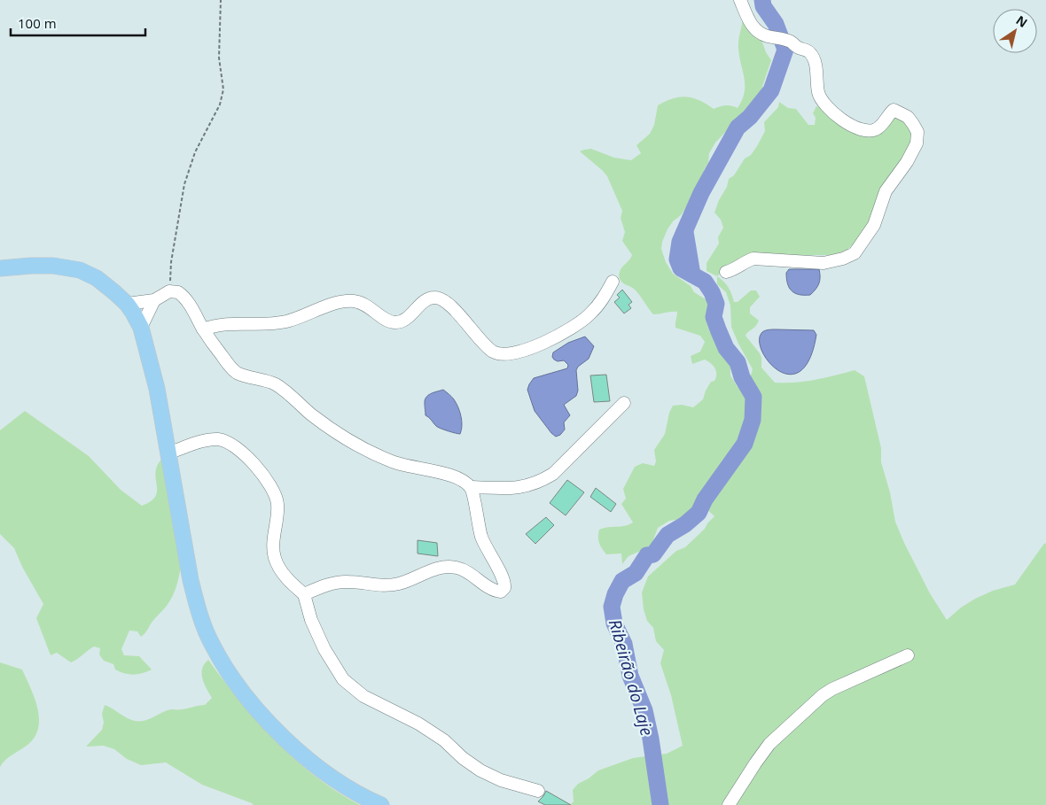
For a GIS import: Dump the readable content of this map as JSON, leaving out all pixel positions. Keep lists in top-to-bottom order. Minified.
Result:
{"water":["Ribeirão do Laje"],"scale_bar":"100 m","north":"top right"}
